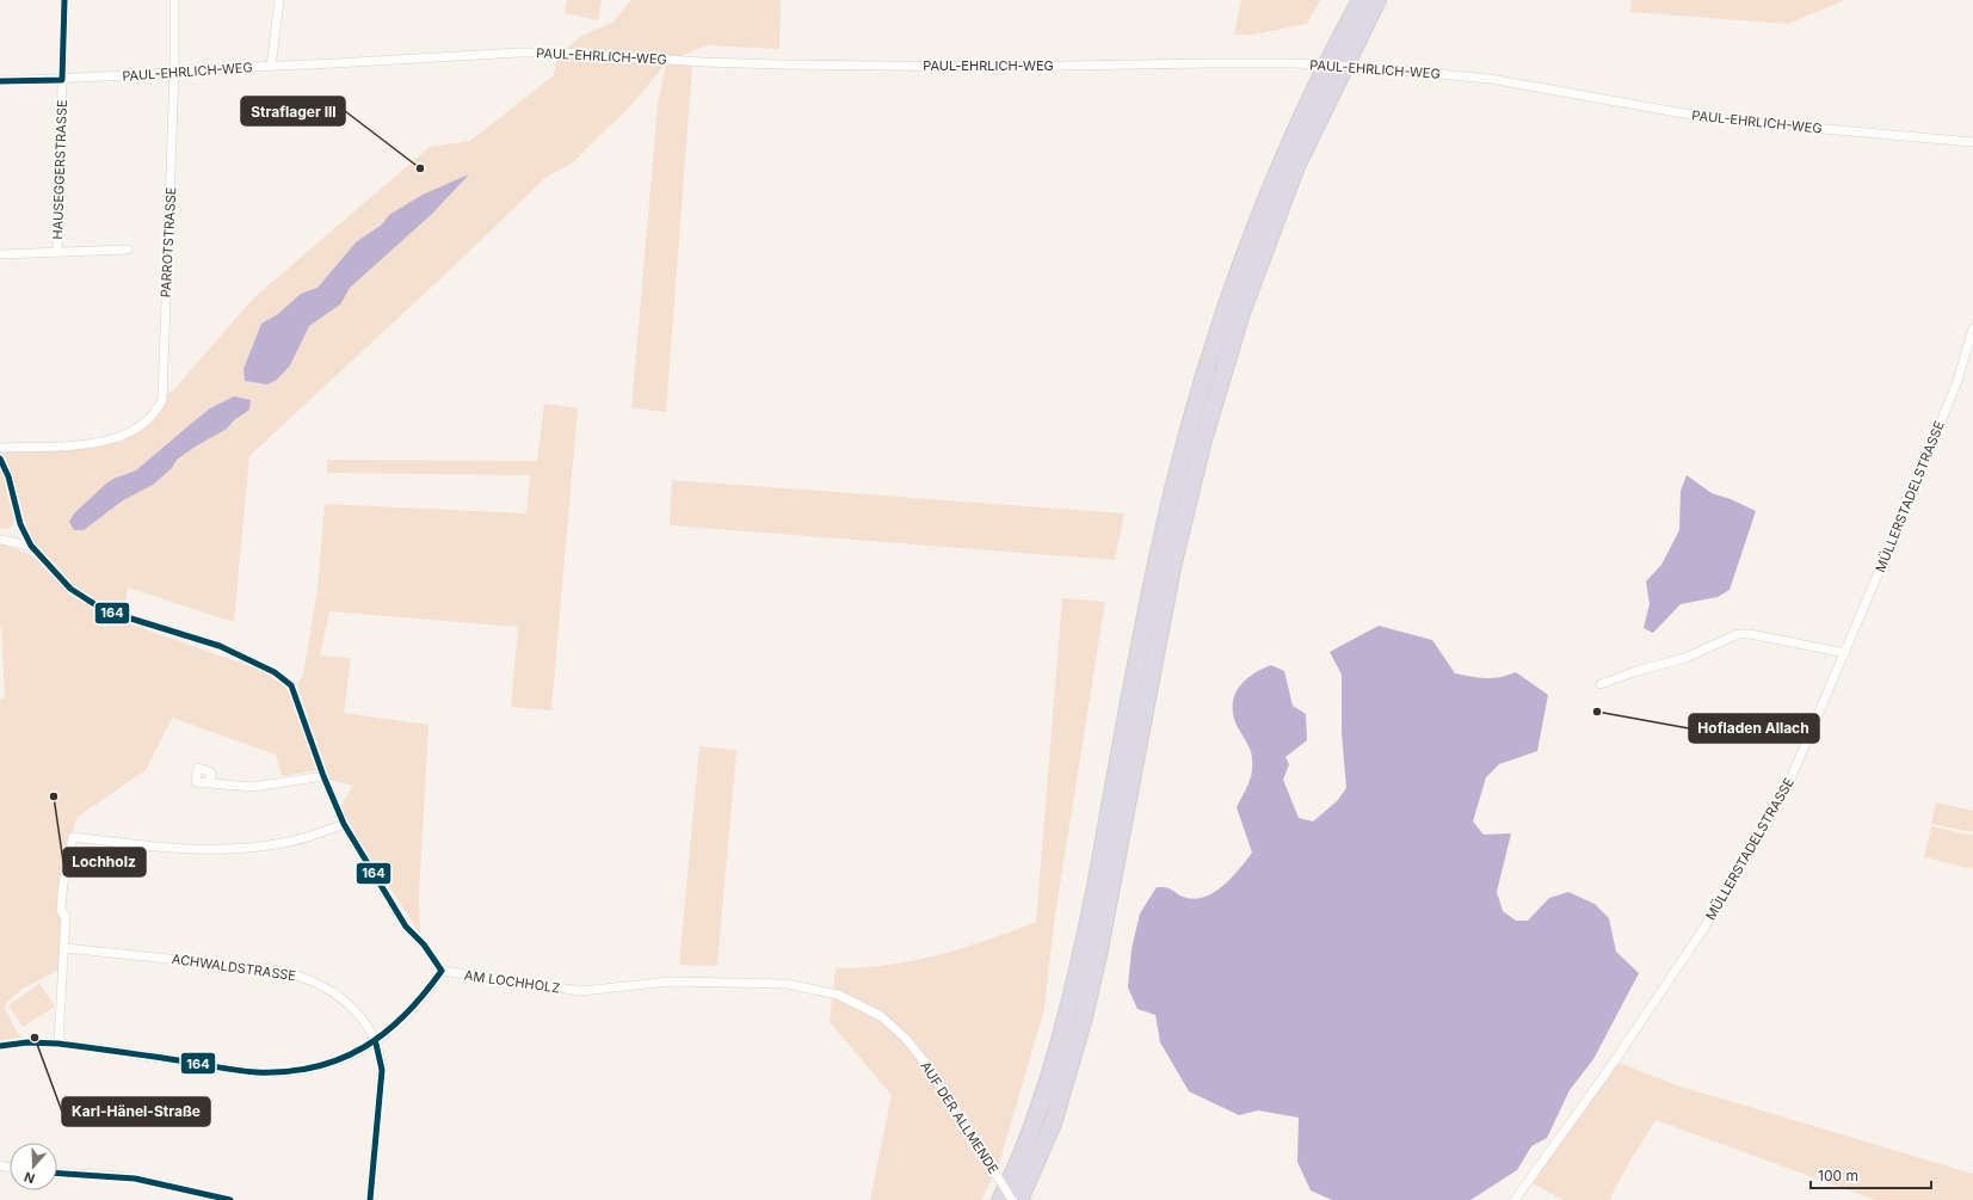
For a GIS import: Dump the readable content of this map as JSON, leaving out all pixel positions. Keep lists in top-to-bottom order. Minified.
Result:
{"streets":{"street":["PAUL-EHRLICH-WEG","HAUSEGGERSTRASSE","PARROTSTRASSE","MÜLLERSTADELSTRASSE","ACHWALDSTRASSE","AM LOCHHOLZ","AUF DER ALLMENDE"]},"crossings":[["PAUL-EHRLICH-WEG","HAUSEGGERSTRASSE"],["PAUL-EHRLICH-WEG","PARROTSTRASSE"],["AM LOCHHOLZ","AUF DER ALLMENDE"]],"places":["Straflager III","Hofladen Allach","Lochholz","Karl-Hänel-Straße"],"lines":["transit line 164"],"scale_bar":"100 m","north":"bottom"}
